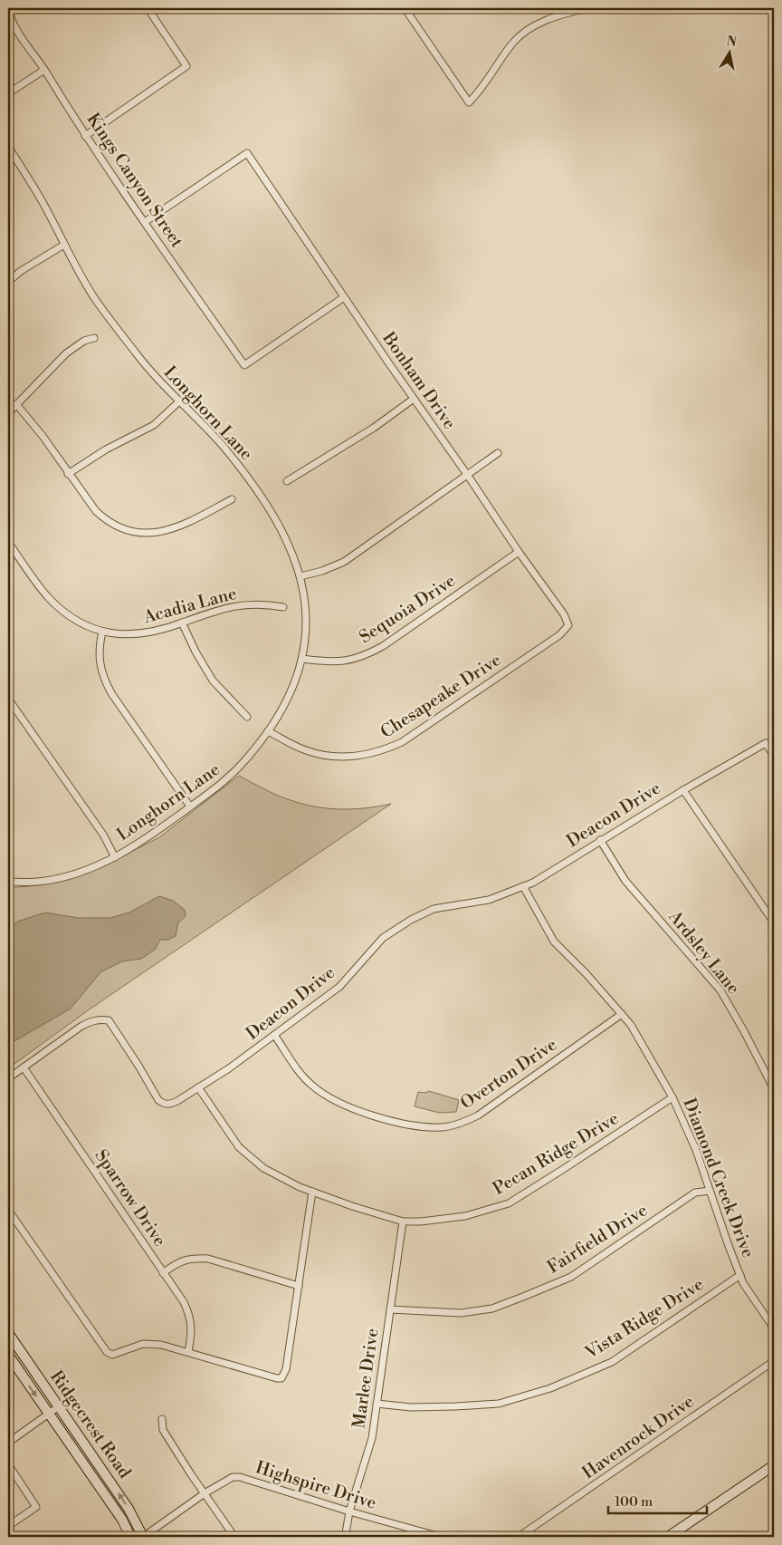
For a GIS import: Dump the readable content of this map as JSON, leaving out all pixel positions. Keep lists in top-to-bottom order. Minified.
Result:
{"streets":{"main road":["Ridgecrest Road"],"street":["Kings Canyon Street","Bonham Drive","Longhorn Lane","Acadia Lane","Sequoia Drive","Chesapeake Drive","Deacon Drive","Ardsley Lane","Overton Drive","Pecan Ridge Drive","Diamond Creek Drive","Sparrow Drive","Fairfield Drive","Vista Ridge Drive","Marlee Drive","Havenrock Drive","Highspire Drive"]},"crossings":[["Kings Canyon Street","Bonham Drive"],["Bonham Drive","Sequoia Drive"],["Bonham Drive","Chesapeake Drive"],["Longhorn Lane","Sequoia Drive"],["Longhorn Lane","Chesapeake Drive"],["Deacon Drive","Ardsley Lane"],["Deacon Drive","Overton Drive"],["Deacon Drive","Pecan Ridge Drive"],["Deacon Drive","Diamond Creek Drive"],["Deacon Drive","Sparrow Drive"],["Overton Drive","Diamond Creek Drive"],["Pecan Ridge Drive","Diamond Creek Drive"],["Pecan Ridge Drive","Marlee Drive"],["Diamond Creek Drive","Fairfield Drive"],["Diamond Creek Drive","Vista Ridge Drive"],["Fairfield Drive","Marlee Drive"],["Vista Ridge Drive","Marlee Drive"],["Marlee Drive","Highspire Drive"],["Ridgecrest Road","Highspire Drive"]],"scale_bar":"100 m","north":"top"}
